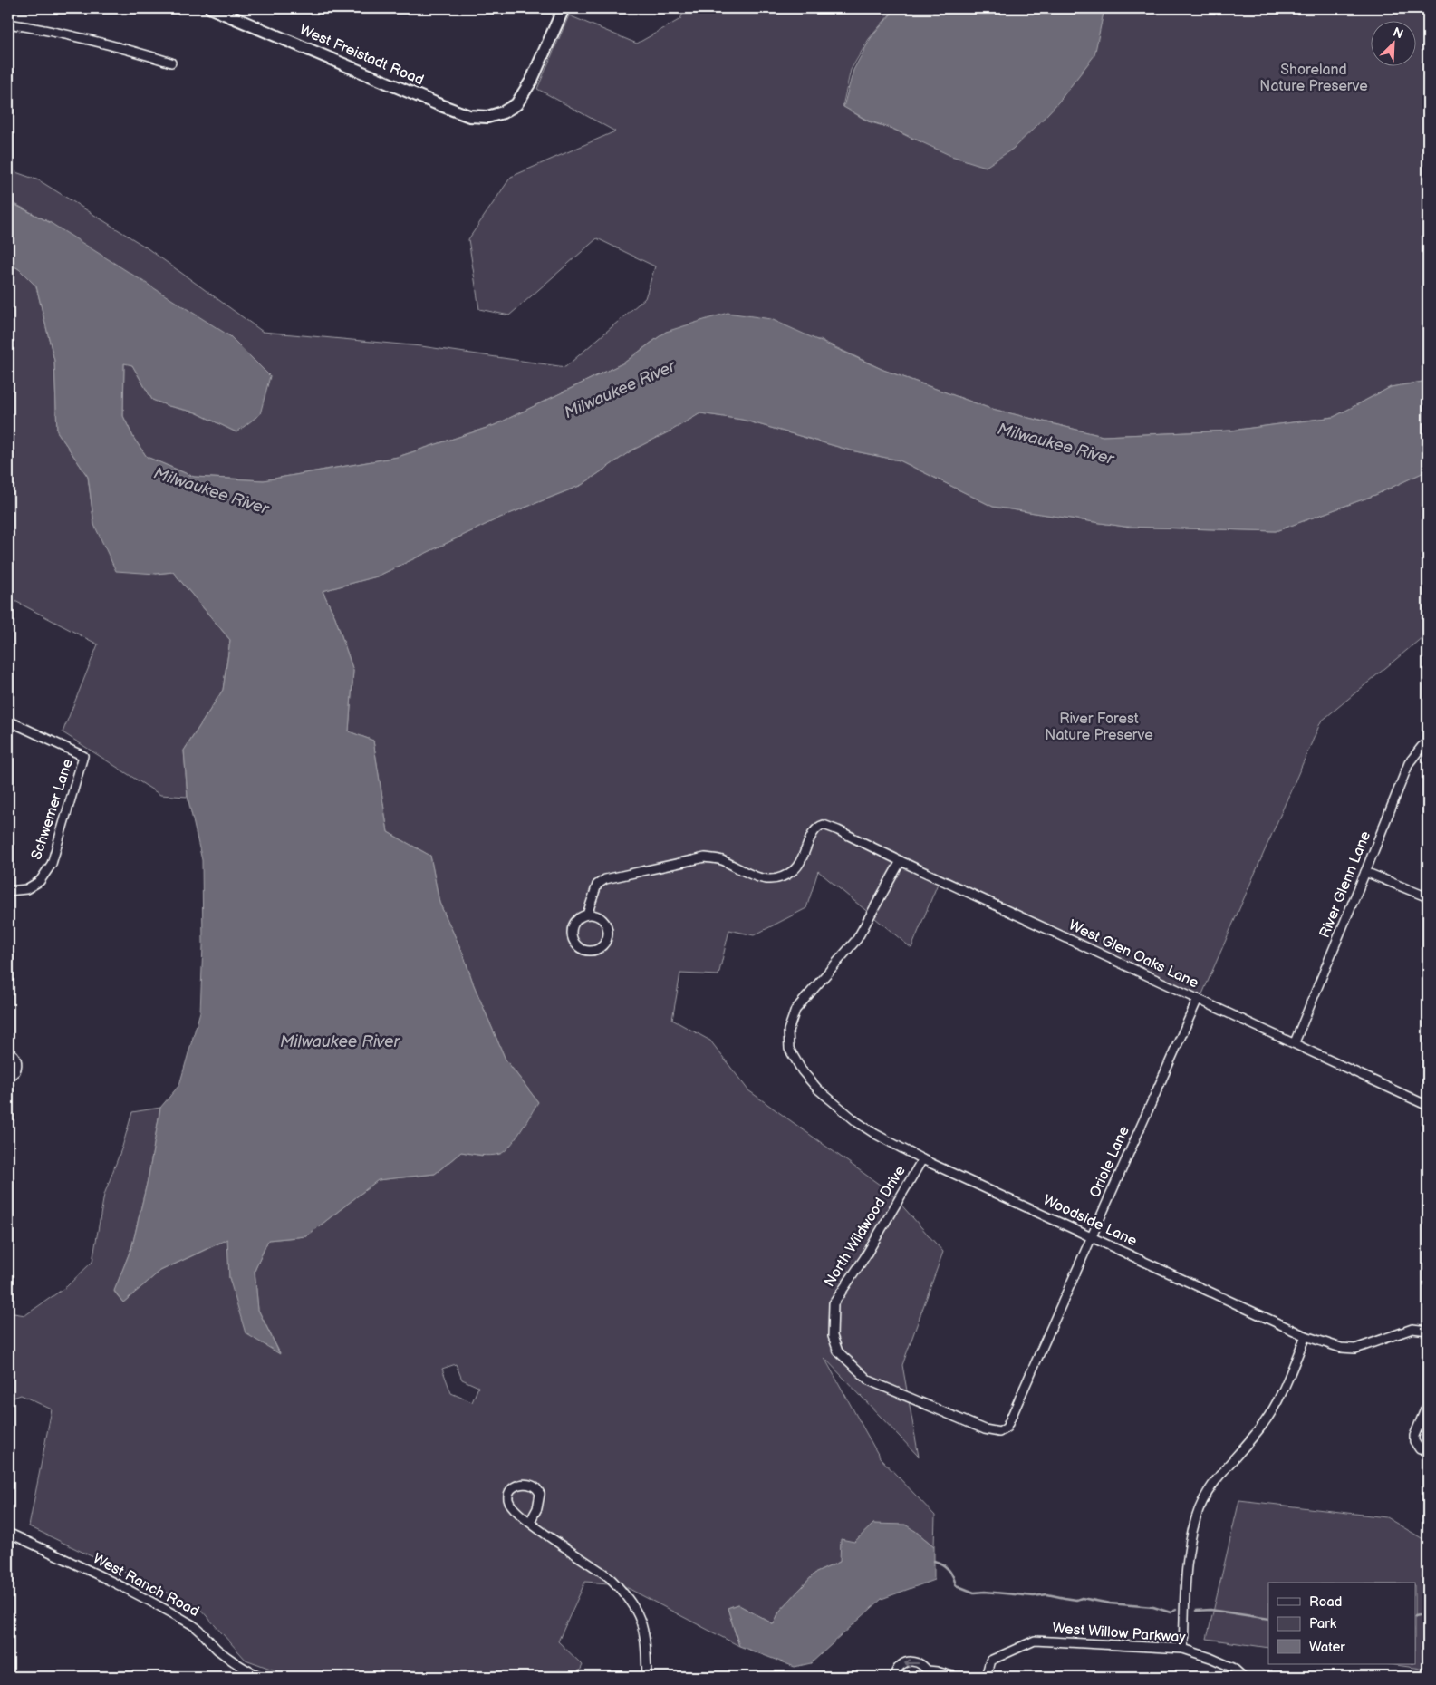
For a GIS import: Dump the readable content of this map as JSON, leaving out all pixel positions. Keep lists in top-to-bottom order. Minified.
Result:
{"streets":{"street":["West Freistadt Road","Schwemer Lane","River Glenn Lane","West Glen Oaks Lane","Oriole Lane","Woodside Lane","North Wildwood Drive","West Ranch Road","West Willow Parkway"]},"crossings":[["River Glenn Lane","West Glen Oaks Lane"],["West Glen Oaks Lane","Oriole Lane"],["West Glen Oaks Lane","Woodside Lane"],["Oriole Lane","Woodside Lane"],["Oriole Lane","North Wildwood Drive"],["Woodside Lane","North Wildwood Drive"]],"water":["Milwaukee River"],"parks":["Shoreland Nature Preserve","River Forest Nature Preserve"],"legend":["Road","Park","Water"],"north":"top right"}
